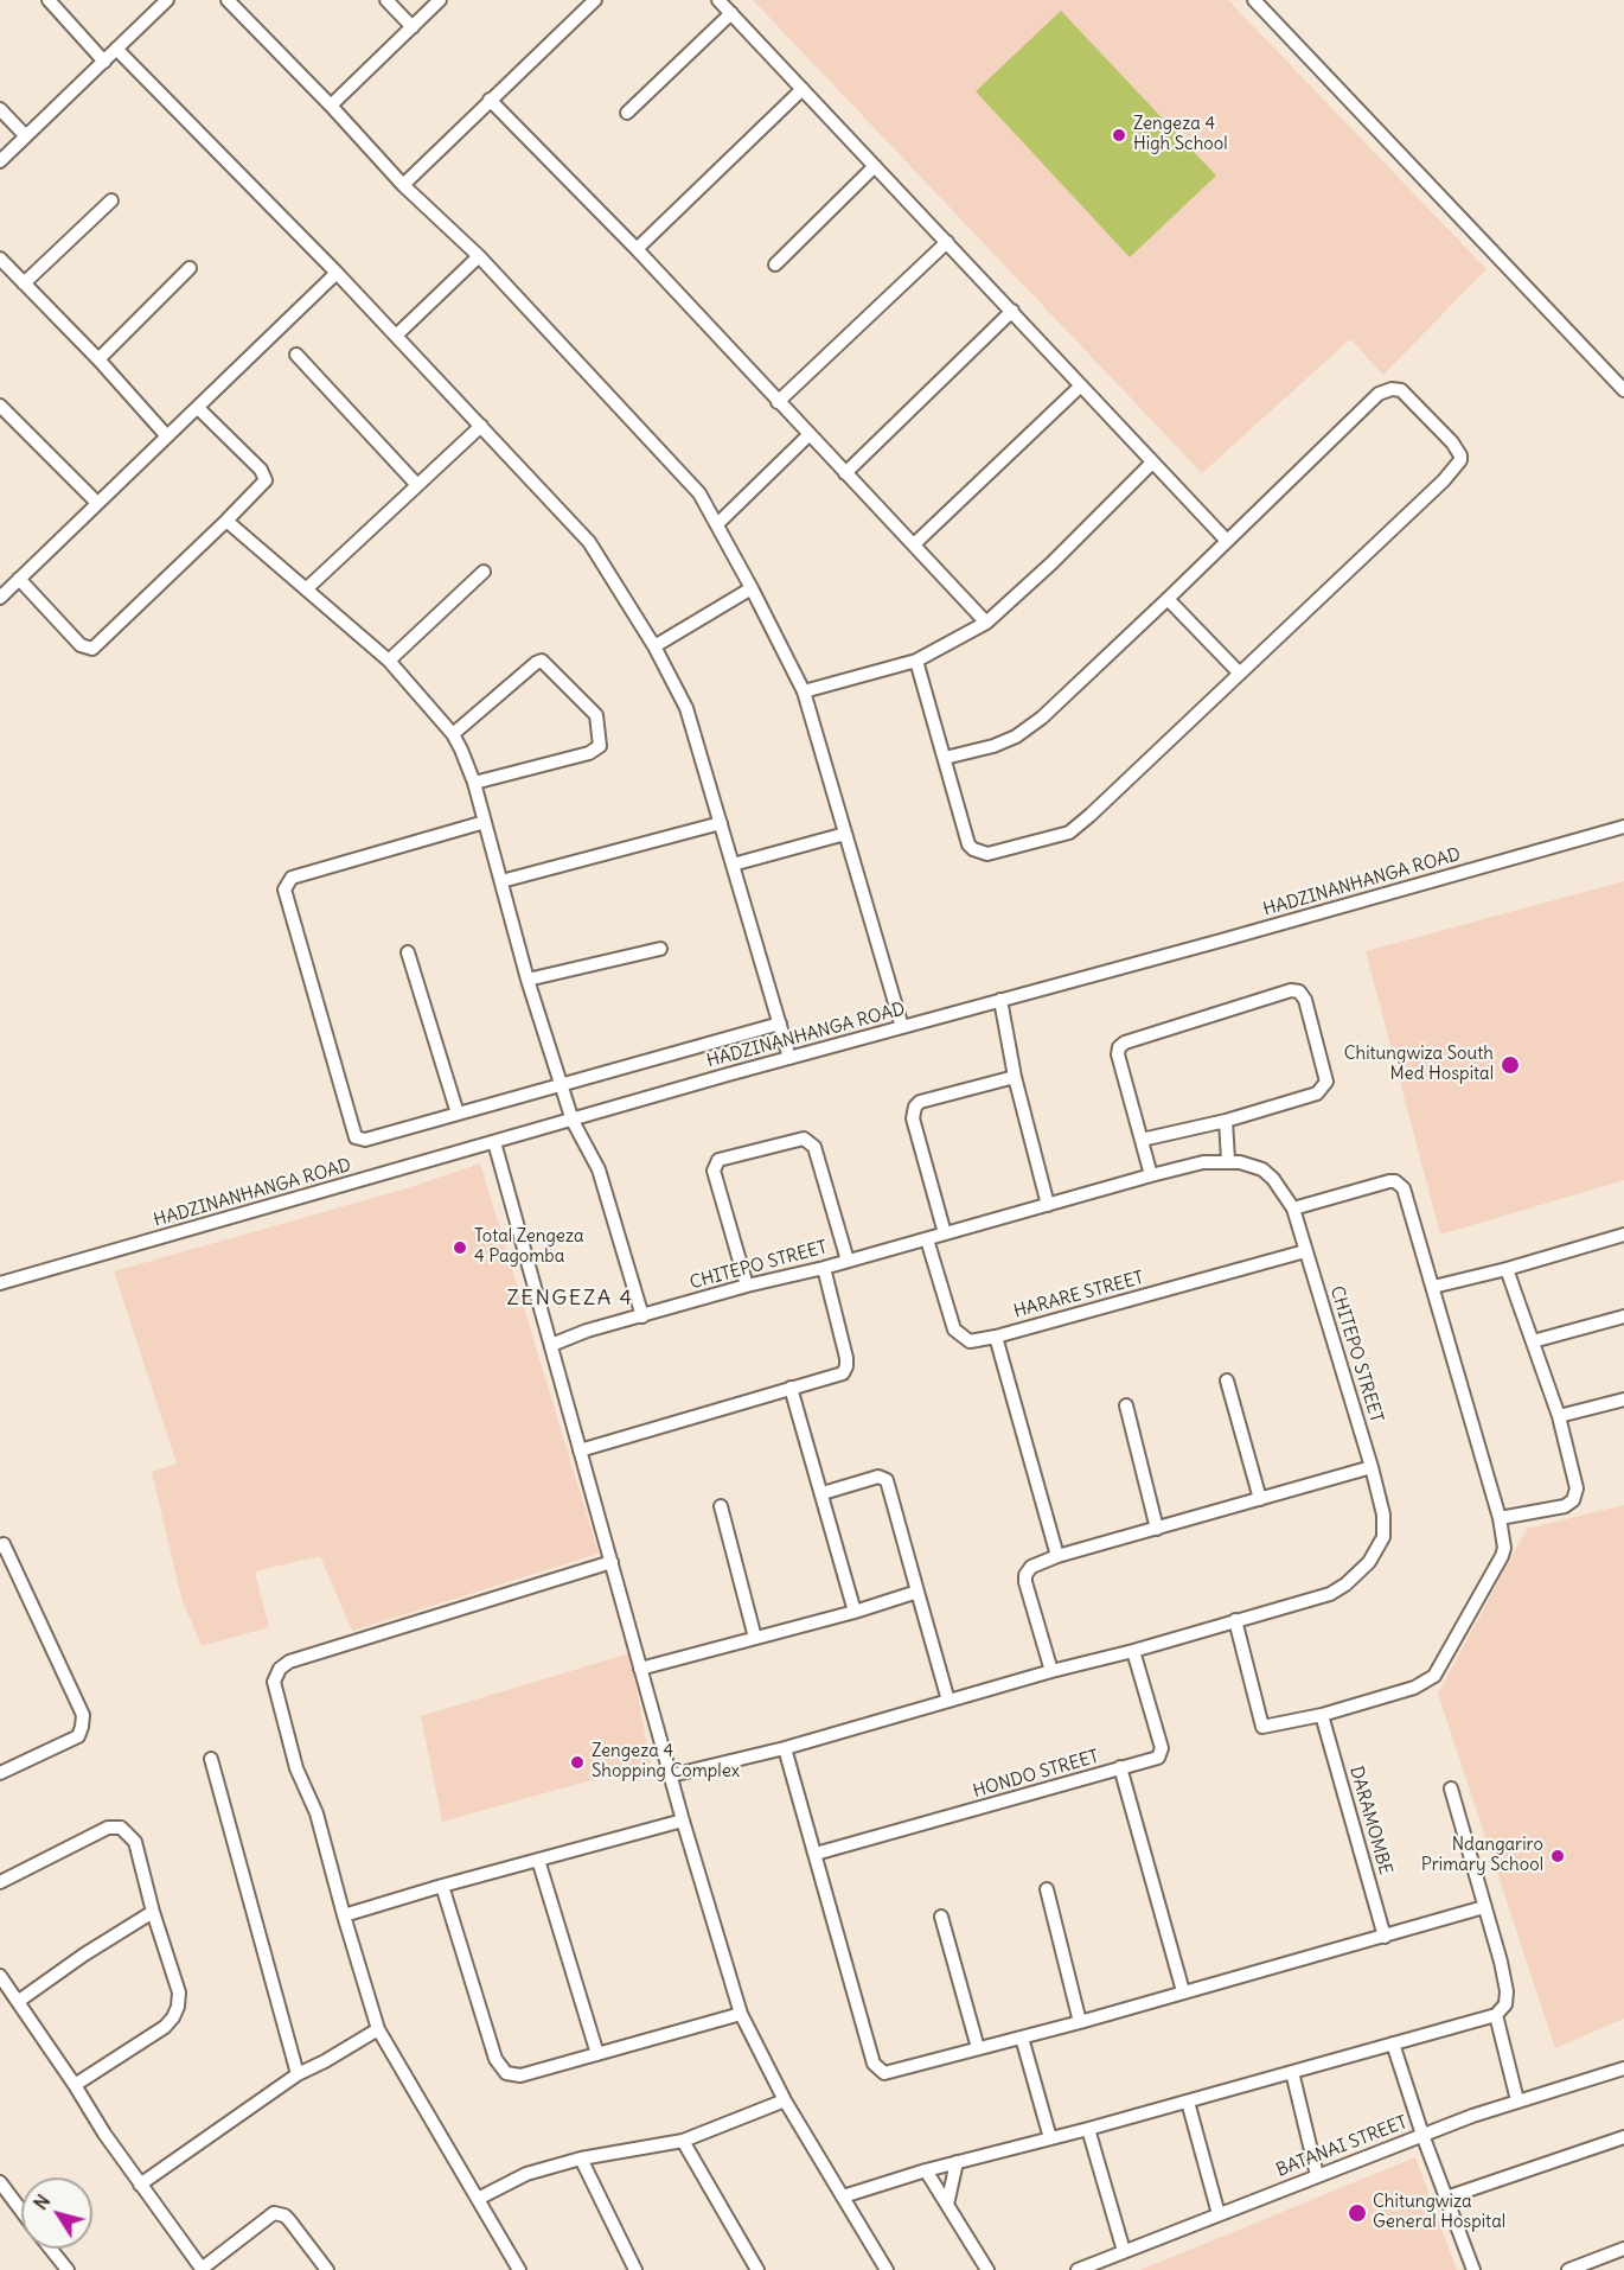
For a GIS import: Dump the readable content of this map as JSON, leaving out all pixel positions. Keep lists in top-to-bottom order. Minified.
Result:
{"streets":{"street":["HADZINANHANGA ROAD","CHITEPO STREET","HARARE STREET","HONDO STREET","DARAMOMBE","BATANAI STREET"]},"crossings":[["CHITEPO STREET","HARARE STREET"],["CHITEPO STREET","HONDO STREET"]],"districts":["ZENGEZA 4"],"places":["Zengeza 4 High School","Chitungwiza South Med Hospital","Total Zengeza 4 Pagomba","Zengeza 4 Shopping Complex","Ndangariro Primary School","Chitungwiza General Hospital"],"north":"top left"}
